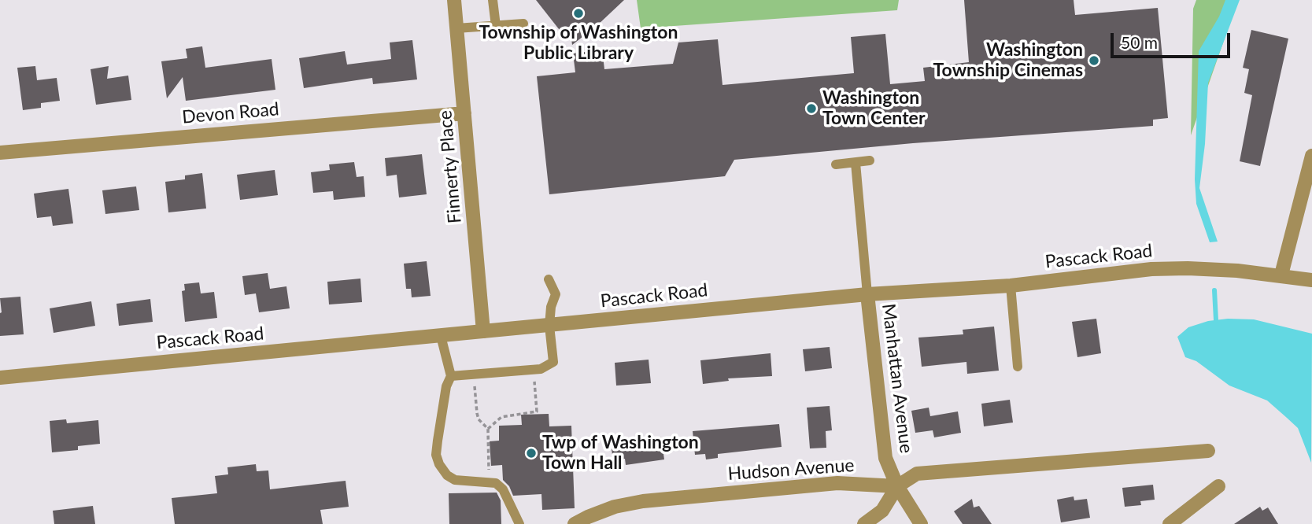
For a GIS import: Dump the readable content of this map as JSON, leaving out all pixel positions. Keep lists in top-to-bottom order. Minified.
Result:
{"streets":{"street":["Devon Road","Finnerty Place","Pascack Road","Manhattan Avenue","Hudson Avenue"]},"crossings":[["Devon Road","Finnerty Place"],["Finnerty Place","Pascack Road"],["Pascack Road","Manhattan Avenue"],["Manhattan Avenue","Hudson Avenue"]],"places":["Township of Washington Public Library","Washington Township Cinemas","Washington Town Center","Twp of Washington Town Hall"],"scale_bar":"50 m"}
